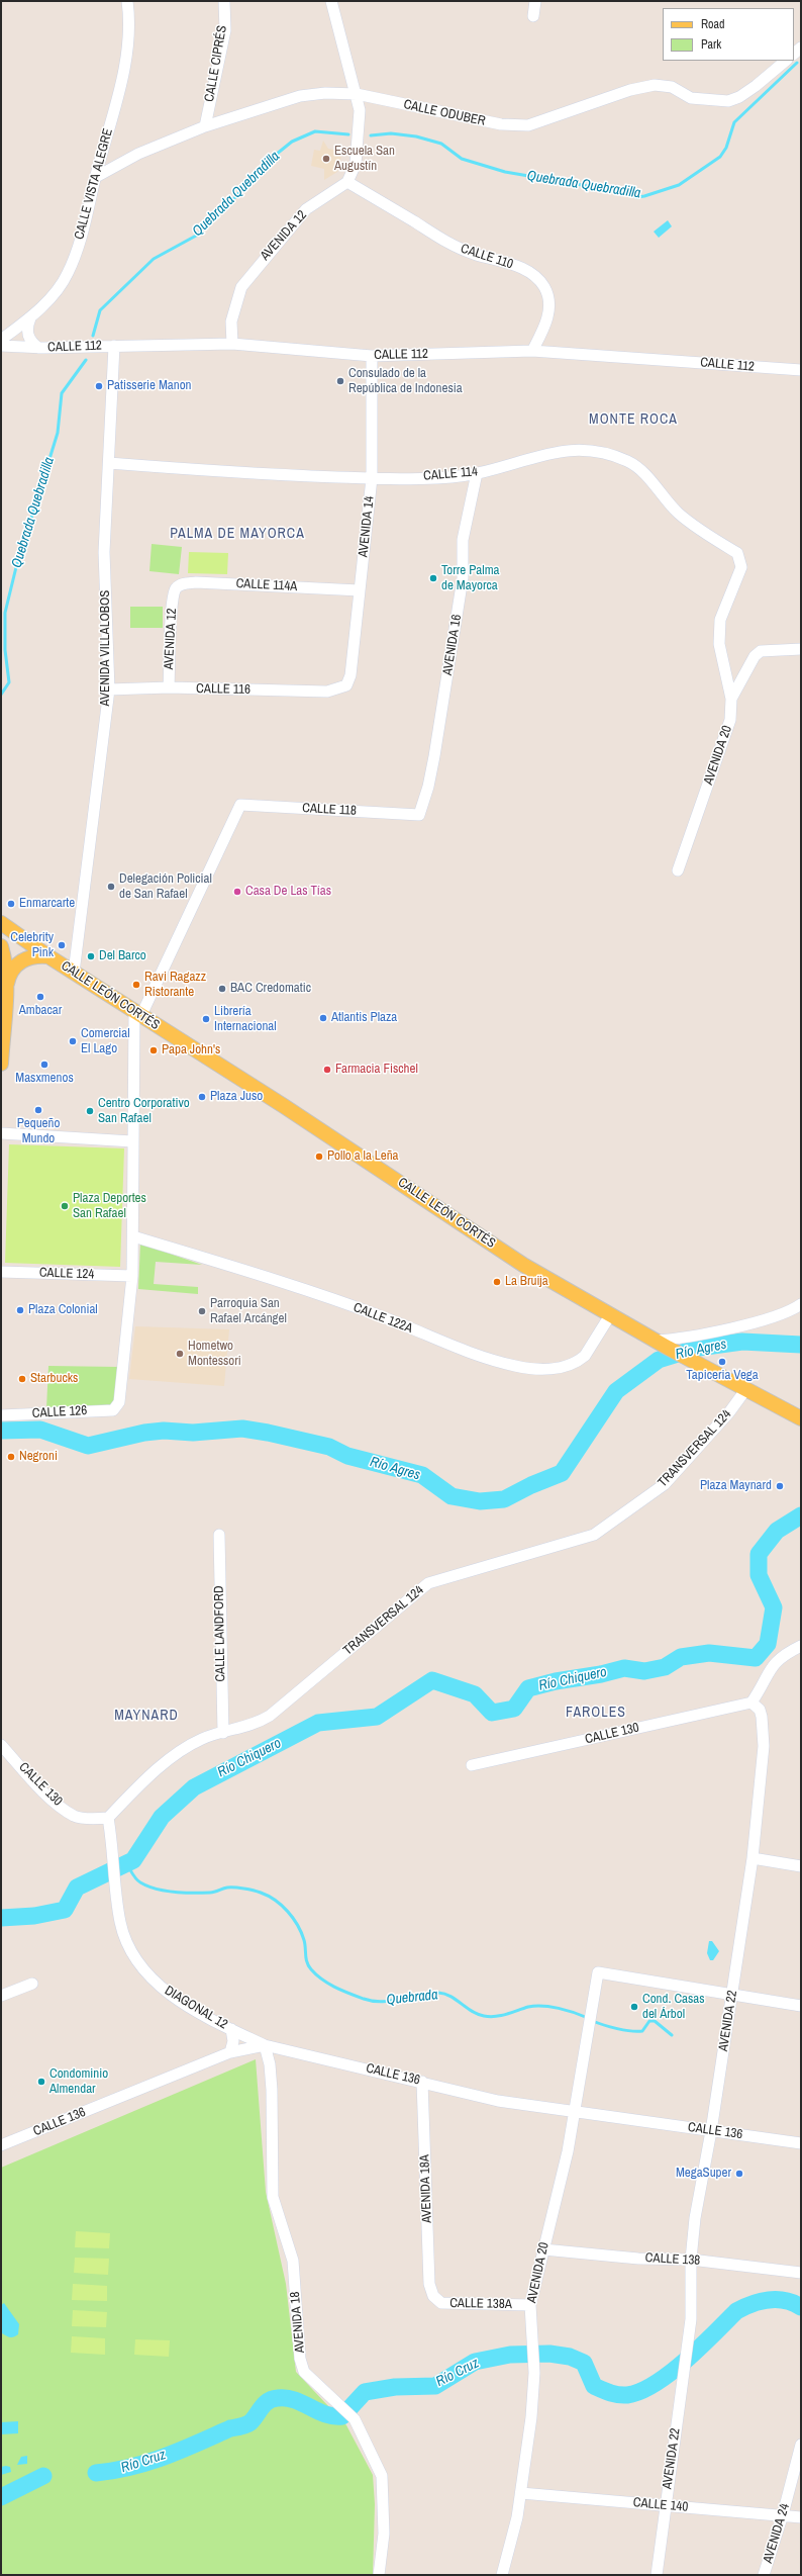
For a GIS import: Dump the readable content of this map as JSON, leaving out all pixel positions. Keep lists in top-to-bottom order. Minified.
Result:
{"streets":{"main road":["CALLE LEÓN CORTÉS"],"street":["CALLE CIPRÉS","CALLE ODUBER","CALLE VISTA ALEGRE","AVENIDA 12","CALLE 110","CALLE 112","CALLE 114","AVENIDA 14","CALLE 114A","AVENIDA 16","AVENIDA VILLALOBOS","CALLE 116","AVENIDA 20","CALLE 118","CALLE 124","CALLE 122A","CALLE 126","TRANSVERSAL 124","CALLE LANDFORD","CALLE 130","DIAGONAL 12","AVENIDA 22","CALLE 136","AVENIDA 18A","CALLE 138","CALLE 138A","AVENIDA 18","CALLE 140","AVENIDA 24"]},"crossings":[["CALLE CIPRÉS","CALLE ODUBER"],["CALLE ODUBER","CALLE VISTA ALEGRE"],["AVENIDA 12","CALLE 110"],["AVENIDA 12","CALLE 112"],["AVENIDA 12","CALLE 114A"],["AVENIDA 12","CALLE 116"],["CALLE 110","CALLE 112"],["CALLE 112","AVENIDA 14"],["CALLE 112","AVENIDA VILLALOBOS"],["CALLE 114","AVENIDA 14"],["CALLE 114","AVENIDA 16"],["CALLE 114","AVENIDA VILLALOBOS"],["CALLE 114","AVENIDA 20"],["AVENIDA 14","CALLE 114A"],["AVENIDA 14","CALLE 116"],["AVENIDA 16","CALLE 118"],["AVENIDA VILLALOBOS","CALLE 116"],["AVENIDA VILLALOBOS","CALLE LEÓN CORTÉS"],["AVENIDA 20","AVENIDA 22"],["AVENIDA 20","CALLE 136"],["AVENIDA 20","CALLE 138"],["AVENIDA 20","CALLE 138A"],["AVENIDA 20","CALLE 140"],["CALLE 118","CALLE LEÓN CORTÉS"],["CALLE LEÓN CORTÉS","CALLE 122A"],["CALLE LEÓN CORTÉS","TRANSVERSAL 124"],["CALLE 124","CALLE 126"],["TRANSVERSAL 124","CALLE LANDFORD"],["TRANSVERSAL 124","CALLE 130"],["TRANSVERSAL 124","DIAGONAL 12"],["CALLE 130","DIAGONAL 12"],["CALLE 130","AVENIDA 22"],["DIAGONAL 12","CALLE 136"],["DIAGONAL 12","AVENIDA 18"],["AVENIDA 22","CALLE 136"],["AVENIDA 22","CALLE 138"],["AVENIDA 22","CALLE 140"],["CALLE 136","AVENIDA 18A"],["CALLE 136","AVENIDA 18"],["AVENIDA 18A","CALLE 138A"],["CALLE 140","AVENIDA 24"]],"districts":["MONTE ROCA","PALMA DE MAYORCA","FAROLES","MAYNARD"],"water":["Quebrada Quebradilla","Río Agres","Río Chiquero","Quebrada","Río Cruz"],"places":["Escuela San Augustín","Consulado de la República de Indonesia","Patisserie Manon","Torre Palma de Mayorca","Delegación Policial de San Rafael","Casa De Las Tías","Enmarcarte","Celebrity Pink","Del Barco","Ravi Ragazz Ristorante","BAC Credomatic","Ambacar","Atlantis Plaza","Librería Internacional","Comercial El Lago","Papa John's","Masxmenos","Farmacia Fischel","Plaza Juso","Pequeño Mundo","Centro Corporativo San Rafael","Pollo a la Leña","Plaza Deportes San Rafael","La Bruija","Plaza Colonial","Parroquia San Rafael Arcángel","Hometwo Montessori","Tapiceria Vega","Starbucks","Negroni","Plaza Maynard","Cond. Casas del Árbol","Condominio Almendar","MegaSuper"],"legend":["Road","Park"]}
